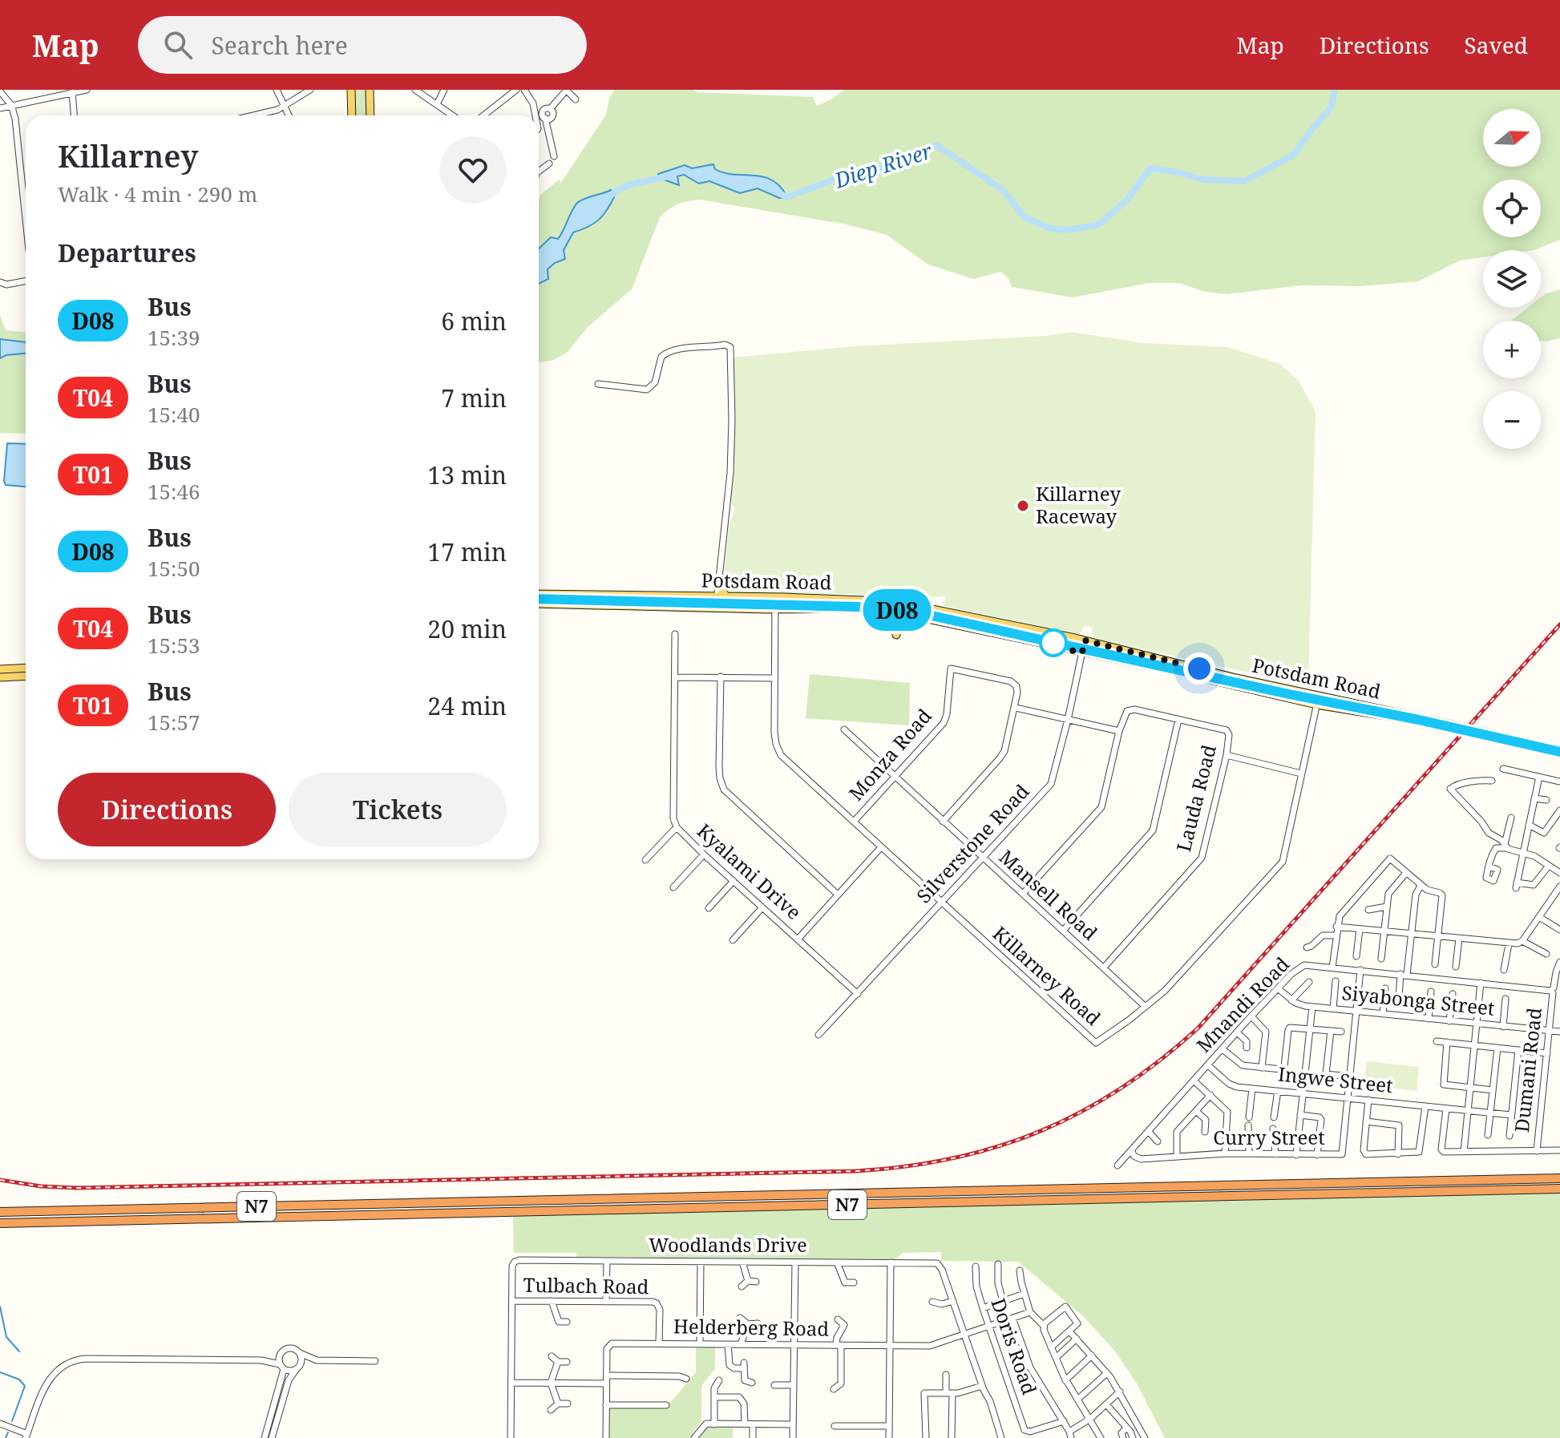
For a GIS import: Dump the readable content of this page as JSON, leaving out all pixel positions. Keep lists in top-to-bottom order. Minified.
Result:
{"streets":{"highway":["N7"],"main road":["Potsdam Road"],"street":["Monza Road","Lauda Road","Silverstone Road","Kyalami Drive","Mansell Road","Killarney Road","Siyabonga Street","Mnandi Road","Dumani Road","Ingwe Street","Curry Street","Woodlands Drive","Tulbach Road","Helderberg Road","Doris Road"]},"crossings":[["Potsdam Road","Silverstone Road"],["Potsdam Road","Killarney Road"],["Monza Road","Mansell Road"],["Monza Road","Killarney Road"],["Lauda Road","Mansell Road"],["Silverstone Road","Kyalami Drive"],["Silverstone Road","Mansell Road"],["Silverstone Road","Killarney Road"],["Mansell Road","Killarney Road"],["Siyabonga Street","Mnandi Road"],["Siyabonga Street","Dumani Road"],["Siyabonga Street","Curry Street"],["Mnandi Road","Dumani Road"],["Mnandi Road","Ingwe Street"],["Mnandi Road","Curry Street"],["Ingwe Street","Curry Street"],["Woodlands Drive","Tulbach Road"],["Tulbach Road","Helderberg Road"],["Helderberg Road","Doris Road"]],"water":["Diep River"],"places":["Killarney Raceway"],"lines":["bus line D08"],"north":"right","page":{"header":"Map","search":"Search here","nav":["Map","Directions","Saved"],"on_map":"D08","map_buttons":["+","−"],"heading":[["Killarney","Walk · 4 min · 290 m"],"Departures"],"list":[{"mark":"D08","name":"Bus","note":"15:39","value":"6 min"},{"mark":"T04","name":"Bus","note":"15:40","value":"7 min"},{"mark":"T01","name":"Bus","note":"15:46","value":"13 min"},{"mark":"D08","name":"Bus","note":"15:50","value":"17 min"},{"mark":"T04","name":"Bus","note":"15:53","value":"20 min"},{"mark":"T01","name":"Bus","note":"15:57","value":"24 min"}],"buttons":["Directions","Tickets"]}}
